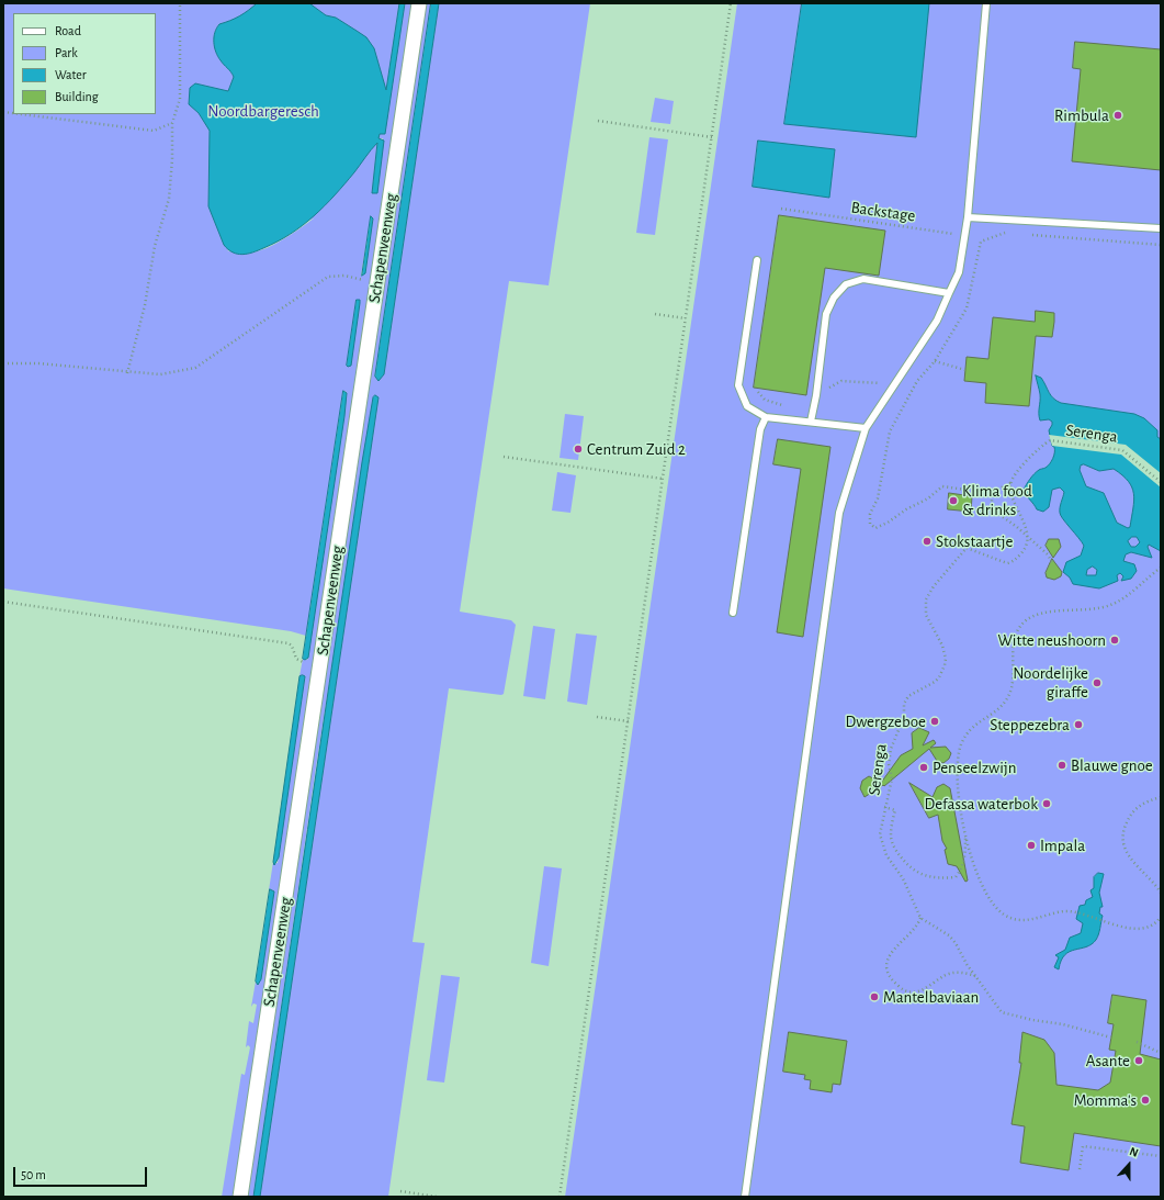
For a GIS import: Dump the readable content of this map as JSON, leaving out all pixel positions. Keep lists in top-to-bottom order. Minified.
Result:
{"streets":{"street":["Schapenveenweg"],"path":["Backstage","Serenga"]},"parks":["Noordbargeresch"],"places":["Rimbula","Centrum Zuid 2","Klima food & drinks","Stokstaartje","Witte neushoorn","Noordelijke giraffe","Dwergzeboe","Steppezebra","Blauwe gnoe","Penseelzwijn","Defassa waterbok","Impala","Mantelbaviaan","Asante","Momma's"],"legend":["Road","Park","Water","Building"],"scale_bar":"50 m","north":"top"}
